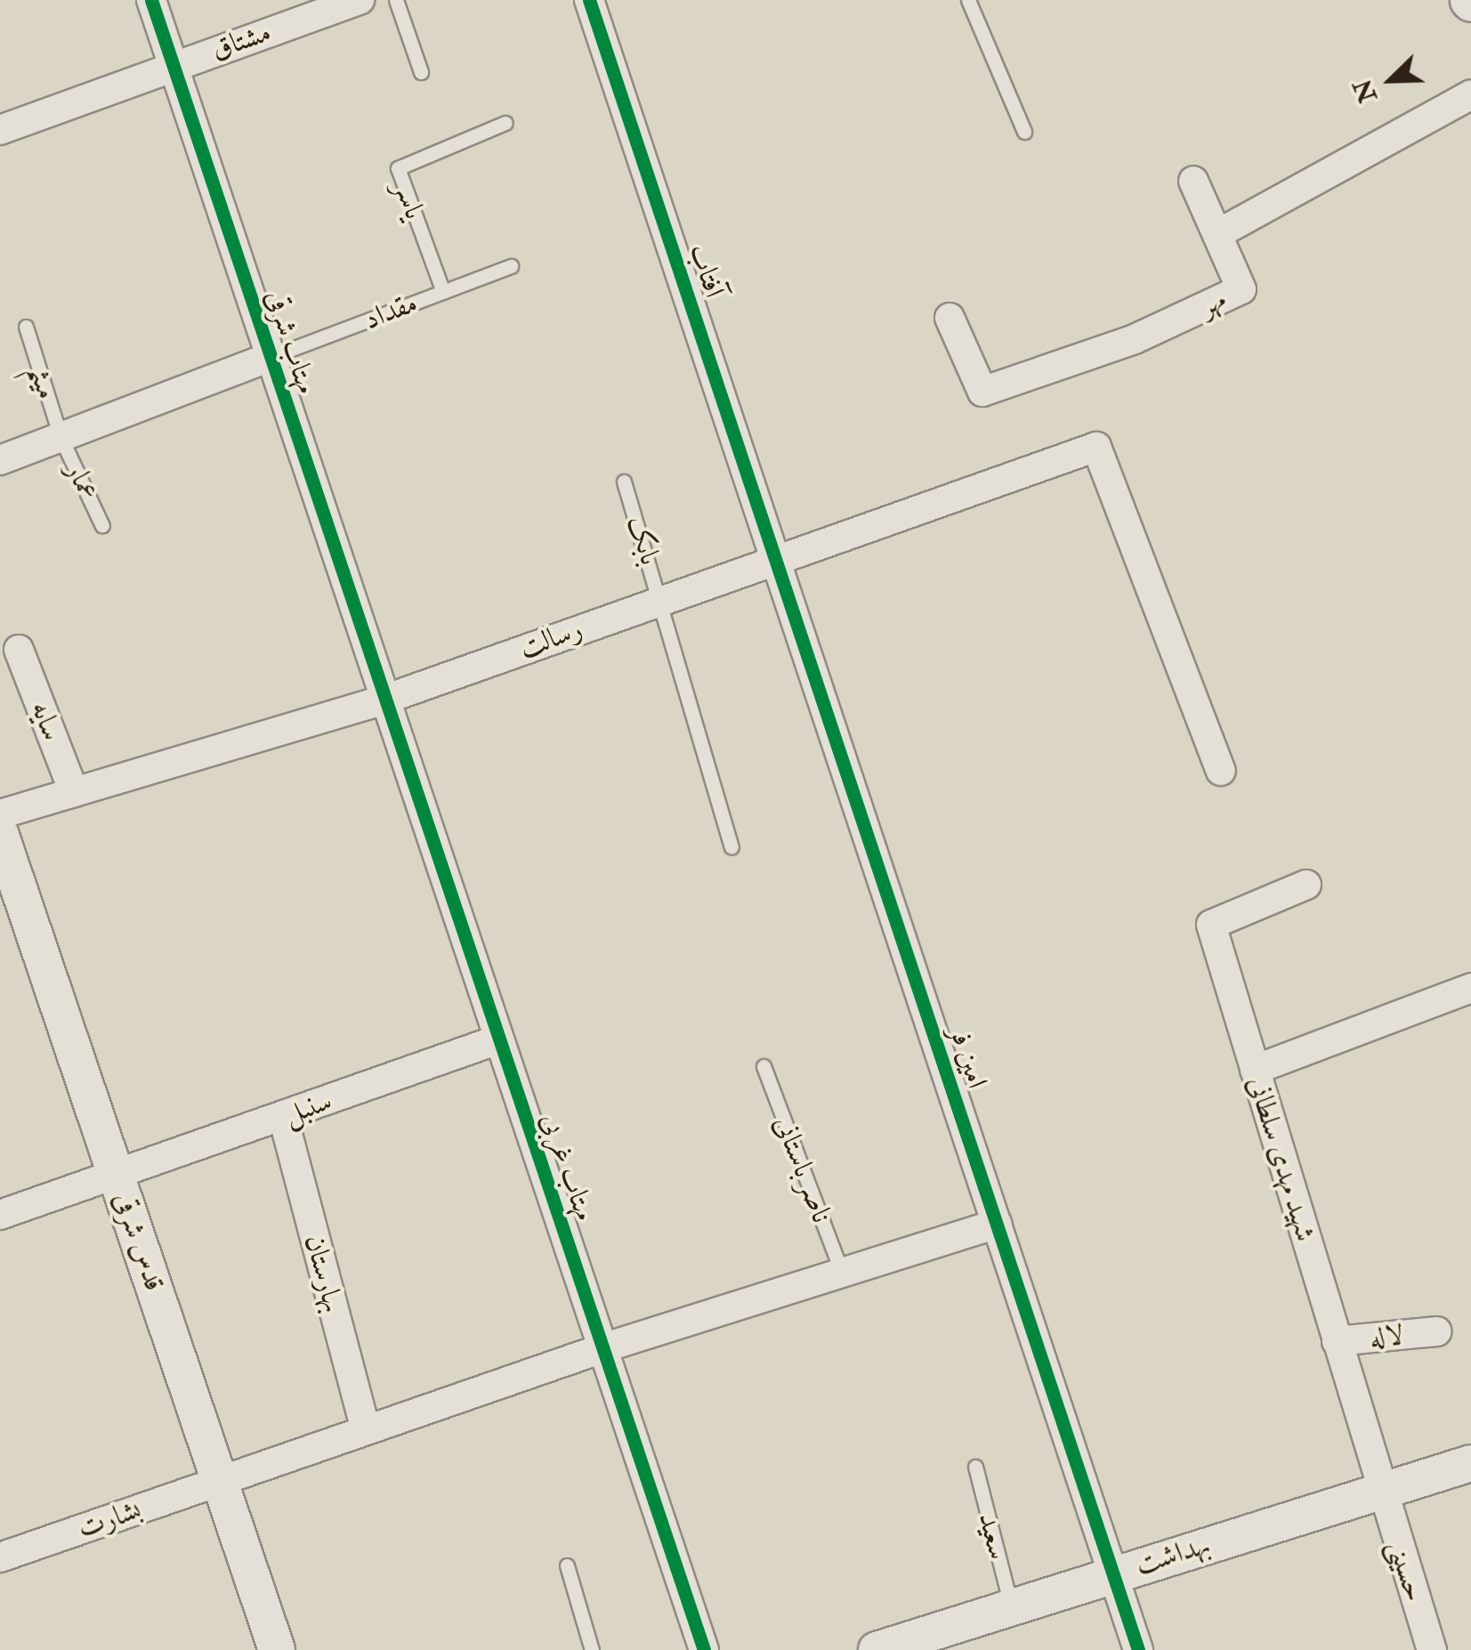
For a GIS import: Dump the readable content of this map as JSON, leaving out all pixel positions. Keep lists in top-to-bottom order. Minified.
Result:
{"streets":{"street":["مشتاق","آفتاب","مهر","مهتاب شرقی","رسالت","سایه","امین فر","سنبل","شهید مهدی سلطانی","مهتاب غربی","قدس شرقی","بهارستان","لاله","بشارت","بهداشت","حسینی"],"lane":["یاسر","مقداد","میثم","عمار","بابک","ناصر باستانی","سعید"]},"crossings":[["مشتاق","مهتاب شرقی"],["یاسر","مقداد"],["آفتاب","رسالت"],["آفتاب","امین فر"],["مقداد","مهتاب شرقی"],["مهتاب شرقی","رسالت"],["مهتاب شرقی","مهتاب غربی"],["میثم","عمار"],["بابک","رسالت"],["رسالت","سایه"],["رسالت","امین فر"],["رسالت","مهتاب غربی"],["امین فر","بهداشت"],["سنبل","مهتاب غربی"],["سنبل","قدس شرقی"],["سنبل","بهارستان"],["شهید مهدی سلطانی","لاله"],["شهید مهدی سلطانی","بهداشت"],["شهید مهدی سلطانی","حسینی"],["قدس شرقی","بشارت"],["سعید","بهداشت"],["بهداشت","حسینی"]],"north":"bottom left"}
